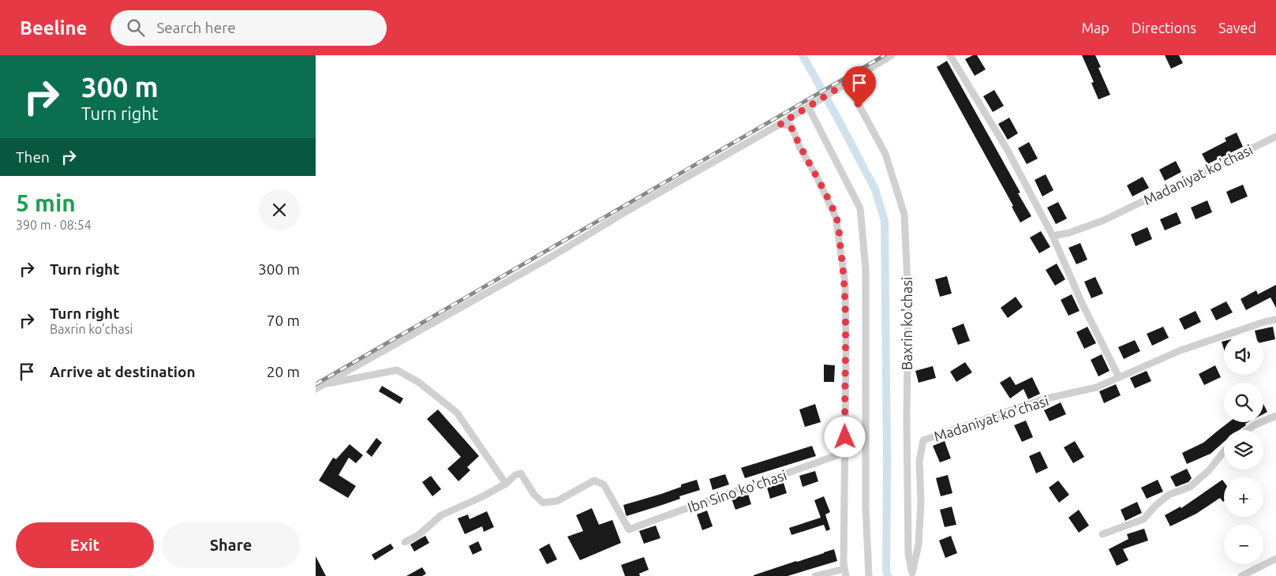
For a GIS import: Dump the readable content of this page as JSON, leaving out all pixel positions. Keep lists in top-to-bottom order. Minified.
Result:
{"streets":{"street":["Madaniyat ko'chasi","Baxrin ko'chasi","Ibn Sino ko'chasi"]},"crossings":[["Madaniyat ko'chasi","Baxrin ko'chasi"]],"page":{"header":"Beeline","search":"Search here","nav":["Map","Directions","Saved"],"turn":["300 m","Turn right"],"then":"Then","heading":["5 min","390 m · 08:54"],"list":[{"name":"Turn right","value":"300 m"},{"name":"Turn right","note":"Baxrin ko'chasi","value":"70 m"},{"name":"Arrive at destination","value":"20 m"}],"map_buttons":["+","−"],"buttons":["Exit","Share"]}}
